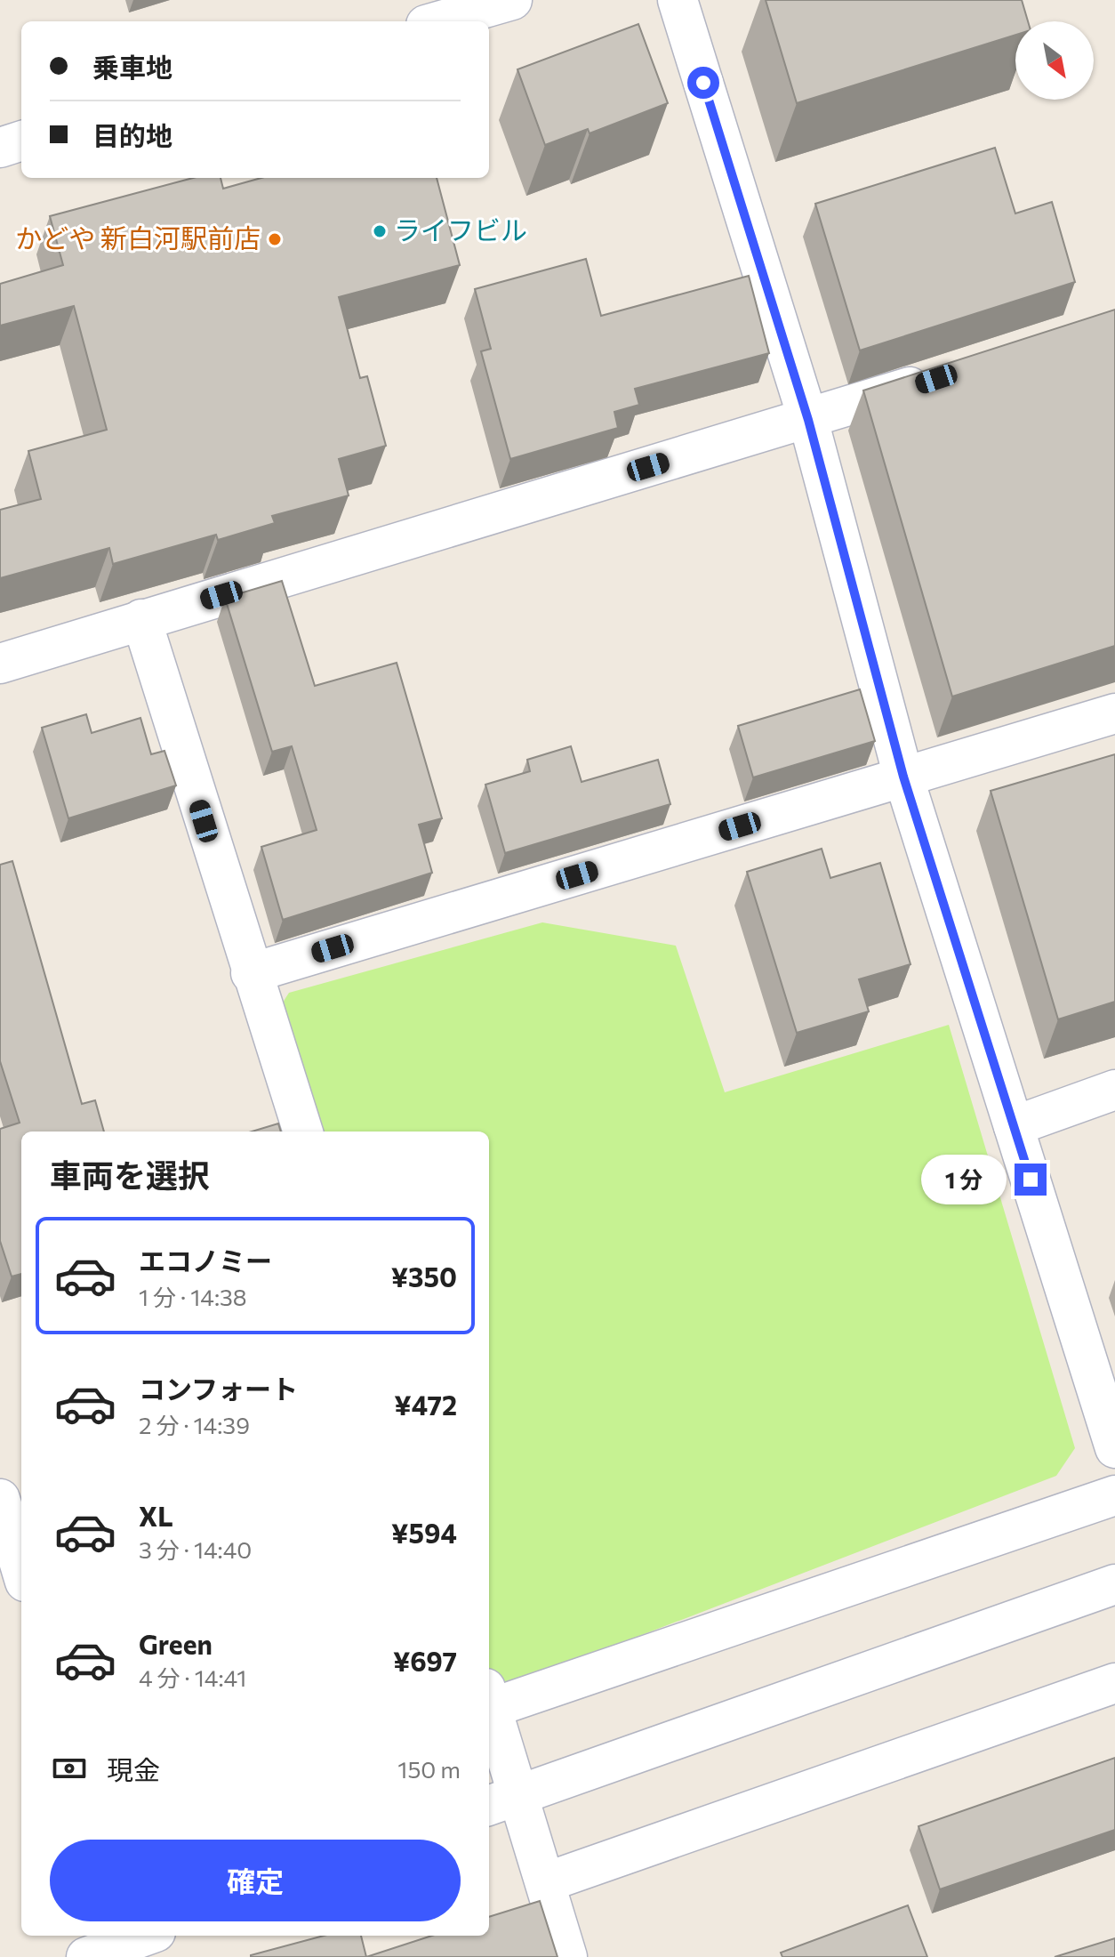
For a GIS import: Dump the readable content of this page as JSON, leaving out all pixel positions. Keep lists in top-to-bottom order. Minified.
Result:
{"places":["ライフビル","かどや 新白河駅前店"],"north":"bottom right","page":{"banner":["乗車地","目的地"],"heading":"車両を選択","bubble":"1 分","list":[{"name":"エコノミー","note":"1 分 · 14:38","value":"¥350"},{"name":"コンフォート","note":"2 分 · 14:39","value":"¥472"},{"name":"XL","note":"3 分 · 14:40","value":"¥594"},{"name":"Green","note":"4 分 · 14:41","value":"¥697"}],"pay":["現金","150 m"],"buttons":"確定"}}
